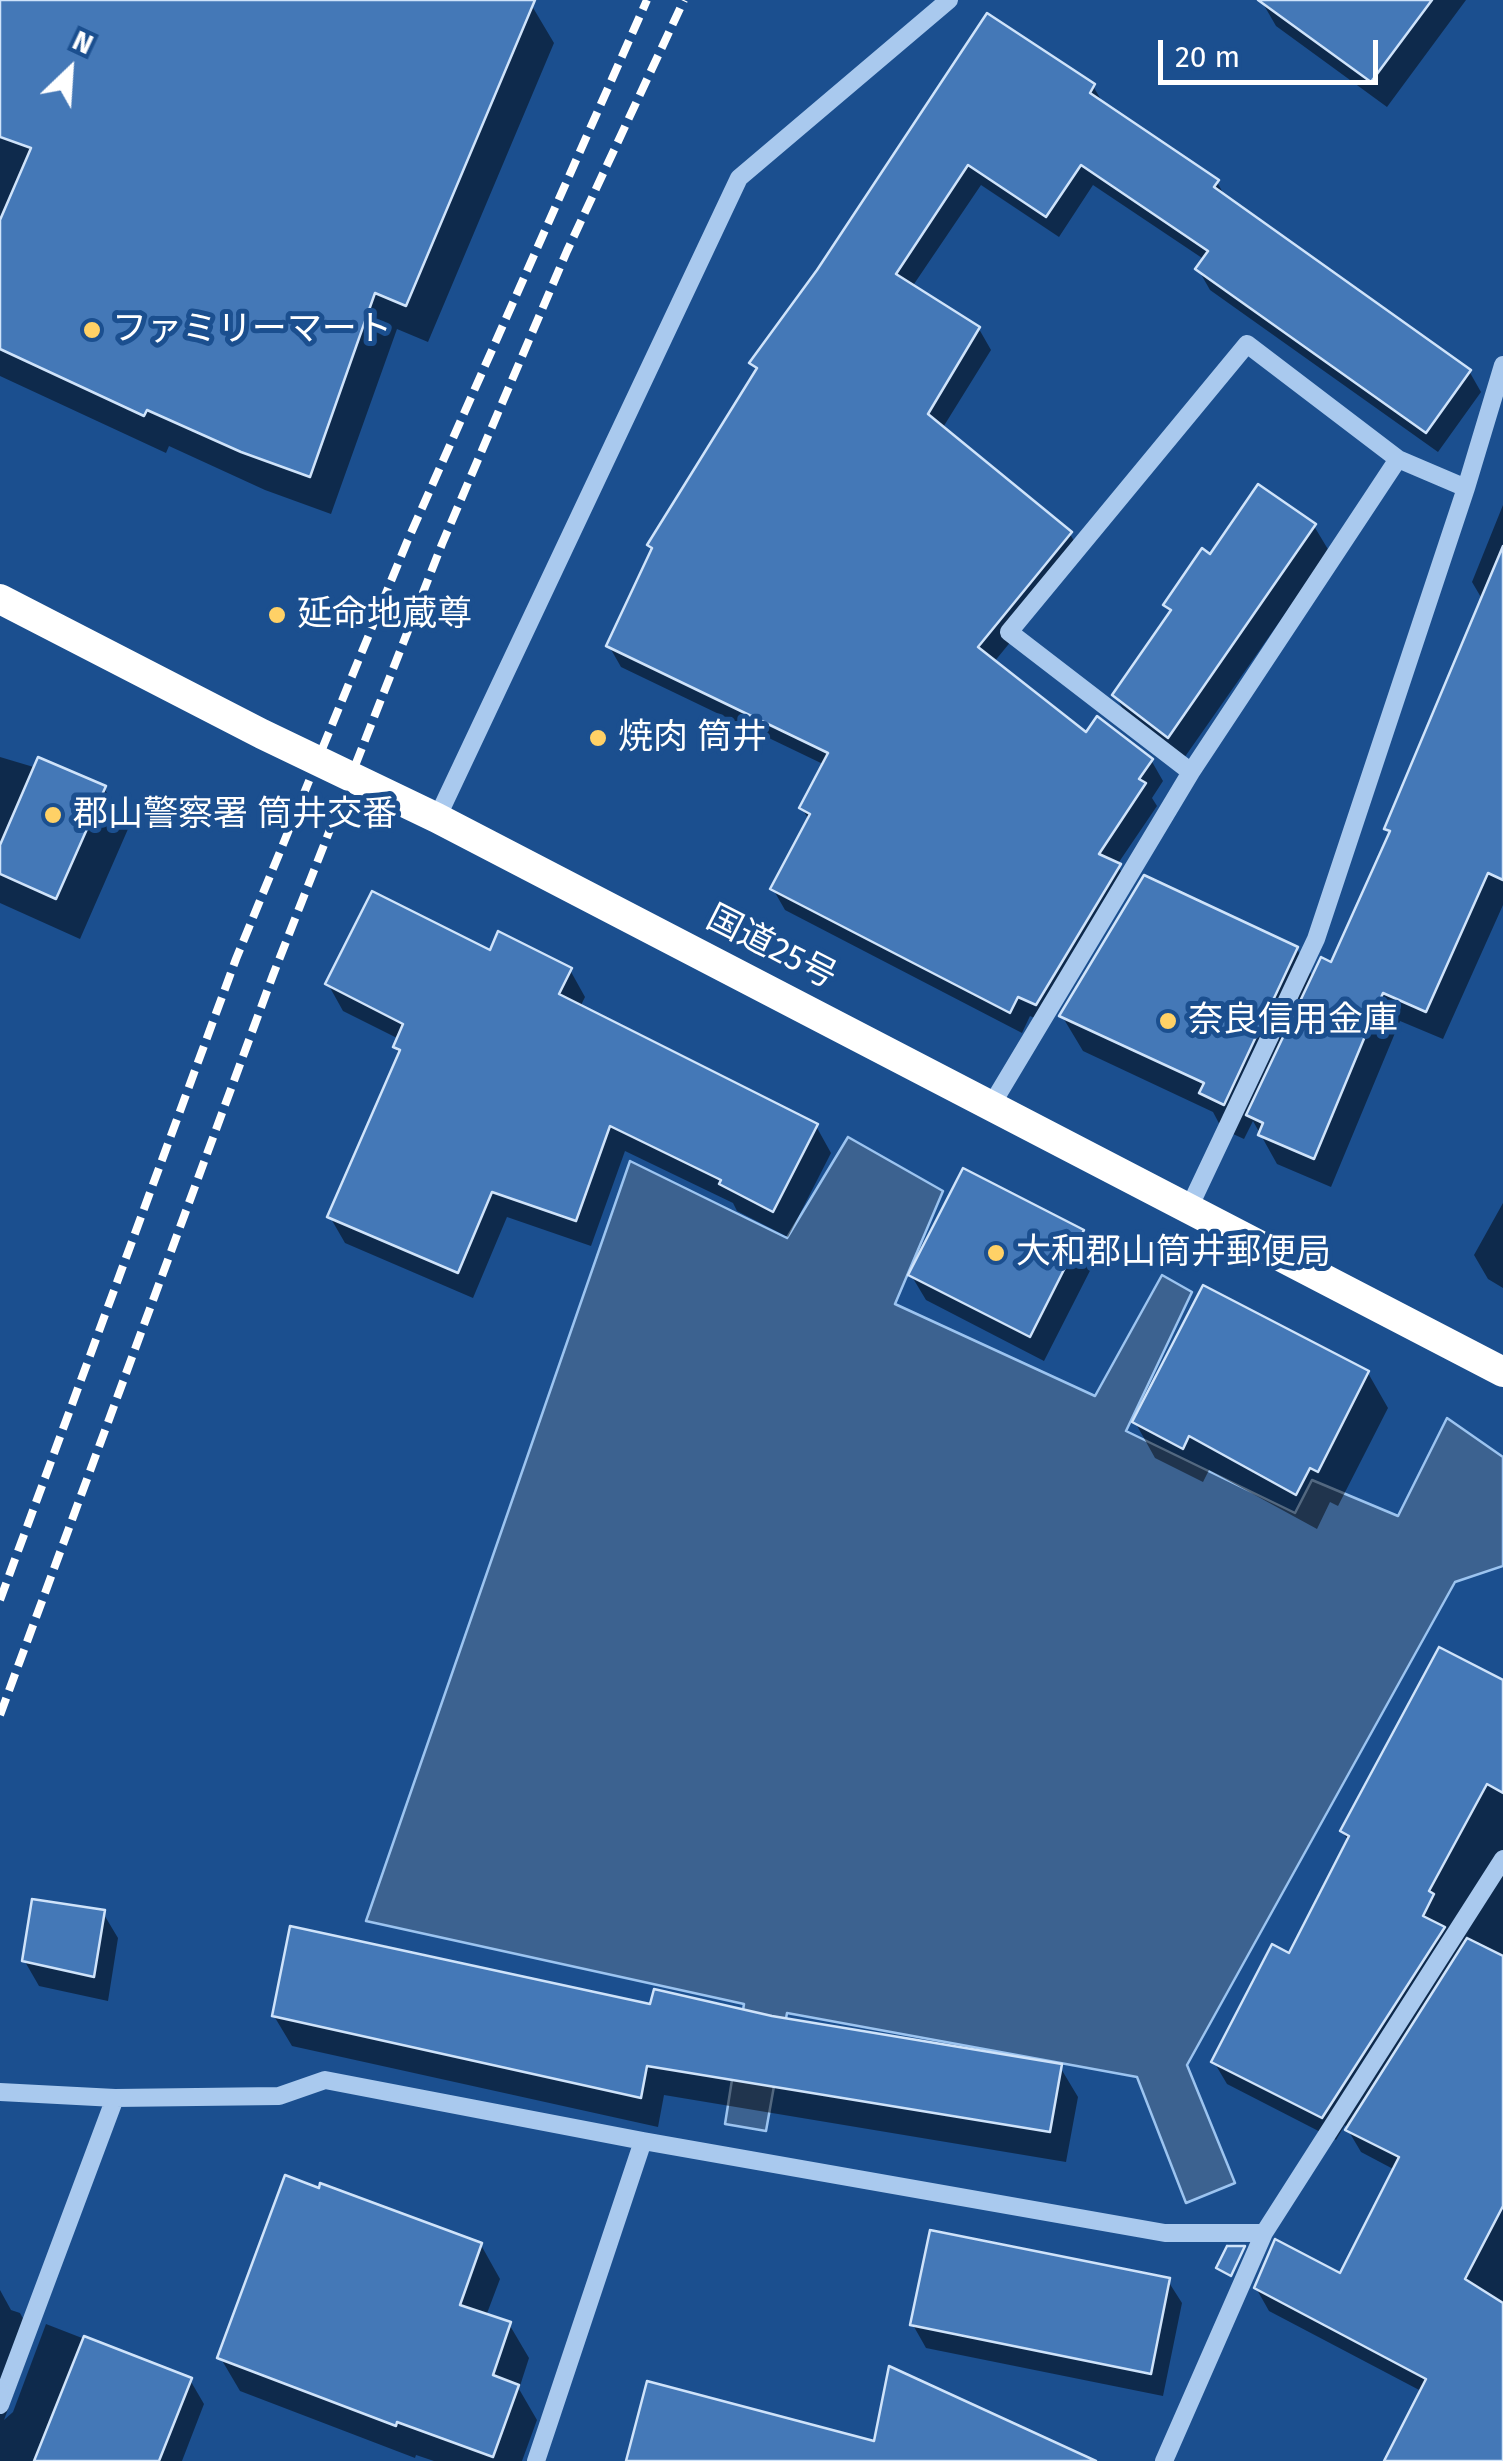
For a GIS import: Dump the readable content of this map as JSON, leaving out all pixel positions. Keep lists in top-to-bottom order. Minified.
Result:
{"streets":{"highway":["国道25号"]},"places":["ファミリーマート","延命地蔵尊","焼肉 筒井","郡山警察署 筒井交番","奈良信用金庫","大和郡山筒井郵便局"],"scale_bar":"20 m","north":"top right"}
